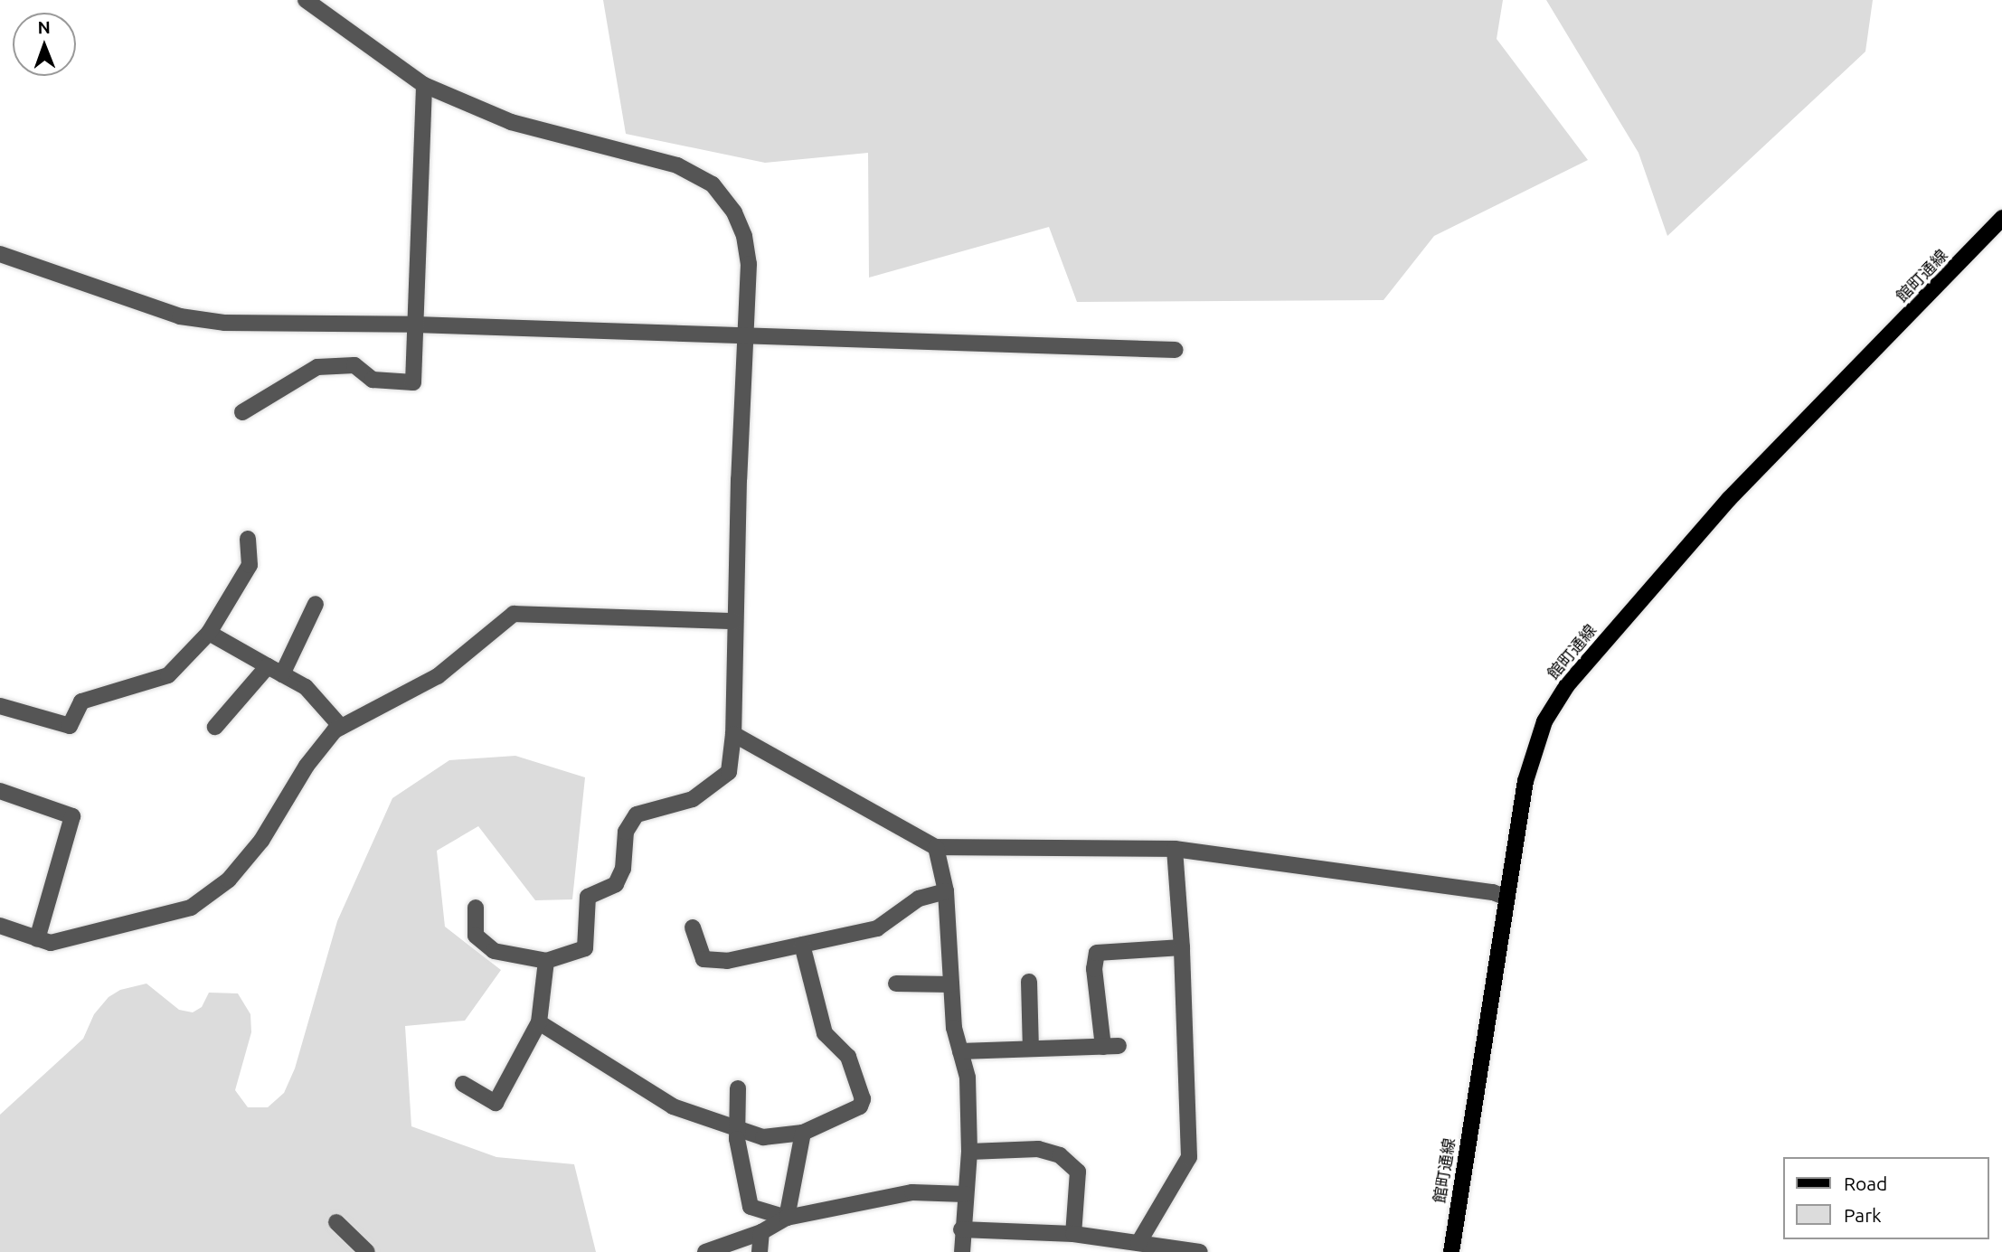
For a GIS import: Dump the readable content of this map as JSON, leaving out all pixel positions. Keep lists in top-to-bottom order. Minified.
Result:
{"streets":{"main road":["館町通線"]},"legend":["Road","Park"],"north":"top"}
